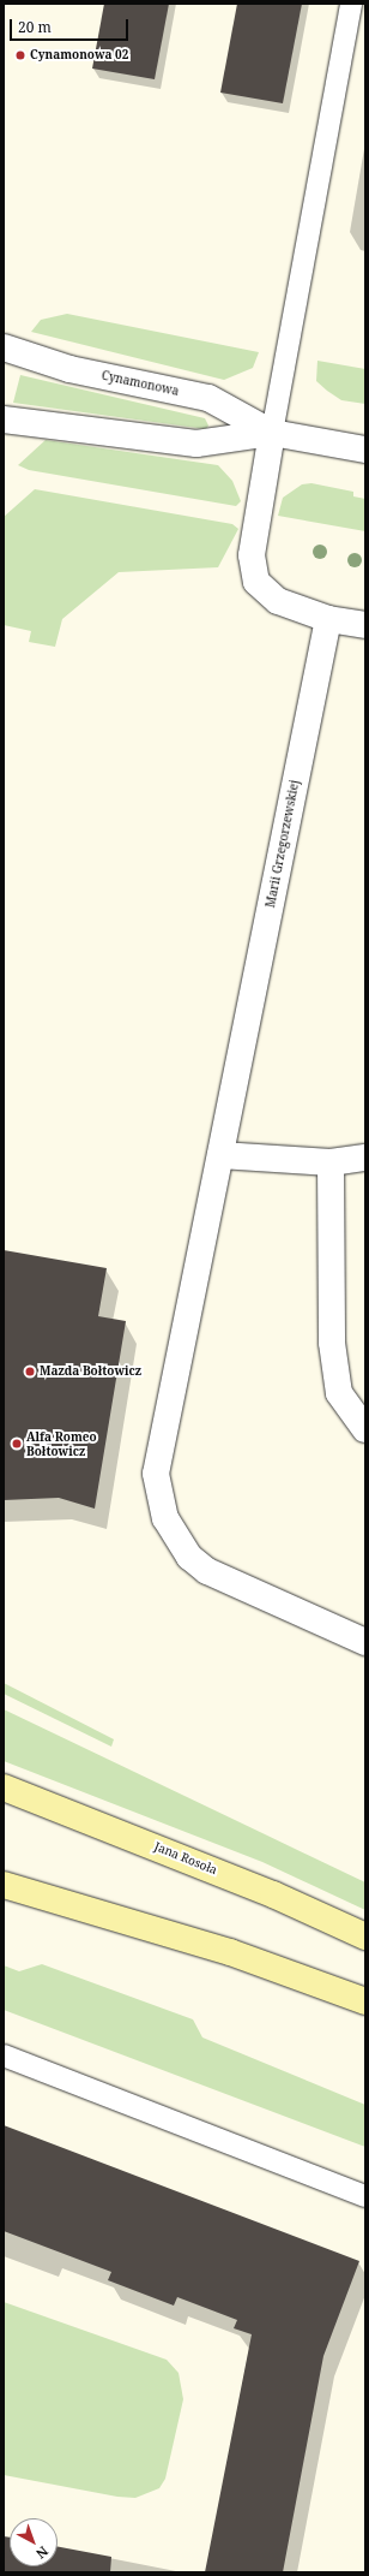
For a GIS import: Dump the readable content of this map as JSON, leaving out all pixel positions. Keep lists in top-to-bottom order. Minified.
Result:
{"streets":{"main road":["Jana Rosoła"],"street":["Cynamonowa","Marii Grzegorzewskiej"]},"places":["Cynamonowa 02","Mazda Bołtowicz","Alfa Romeo Bołtowicz"],"scale_bar":"20 m","north":"bottom right"}
